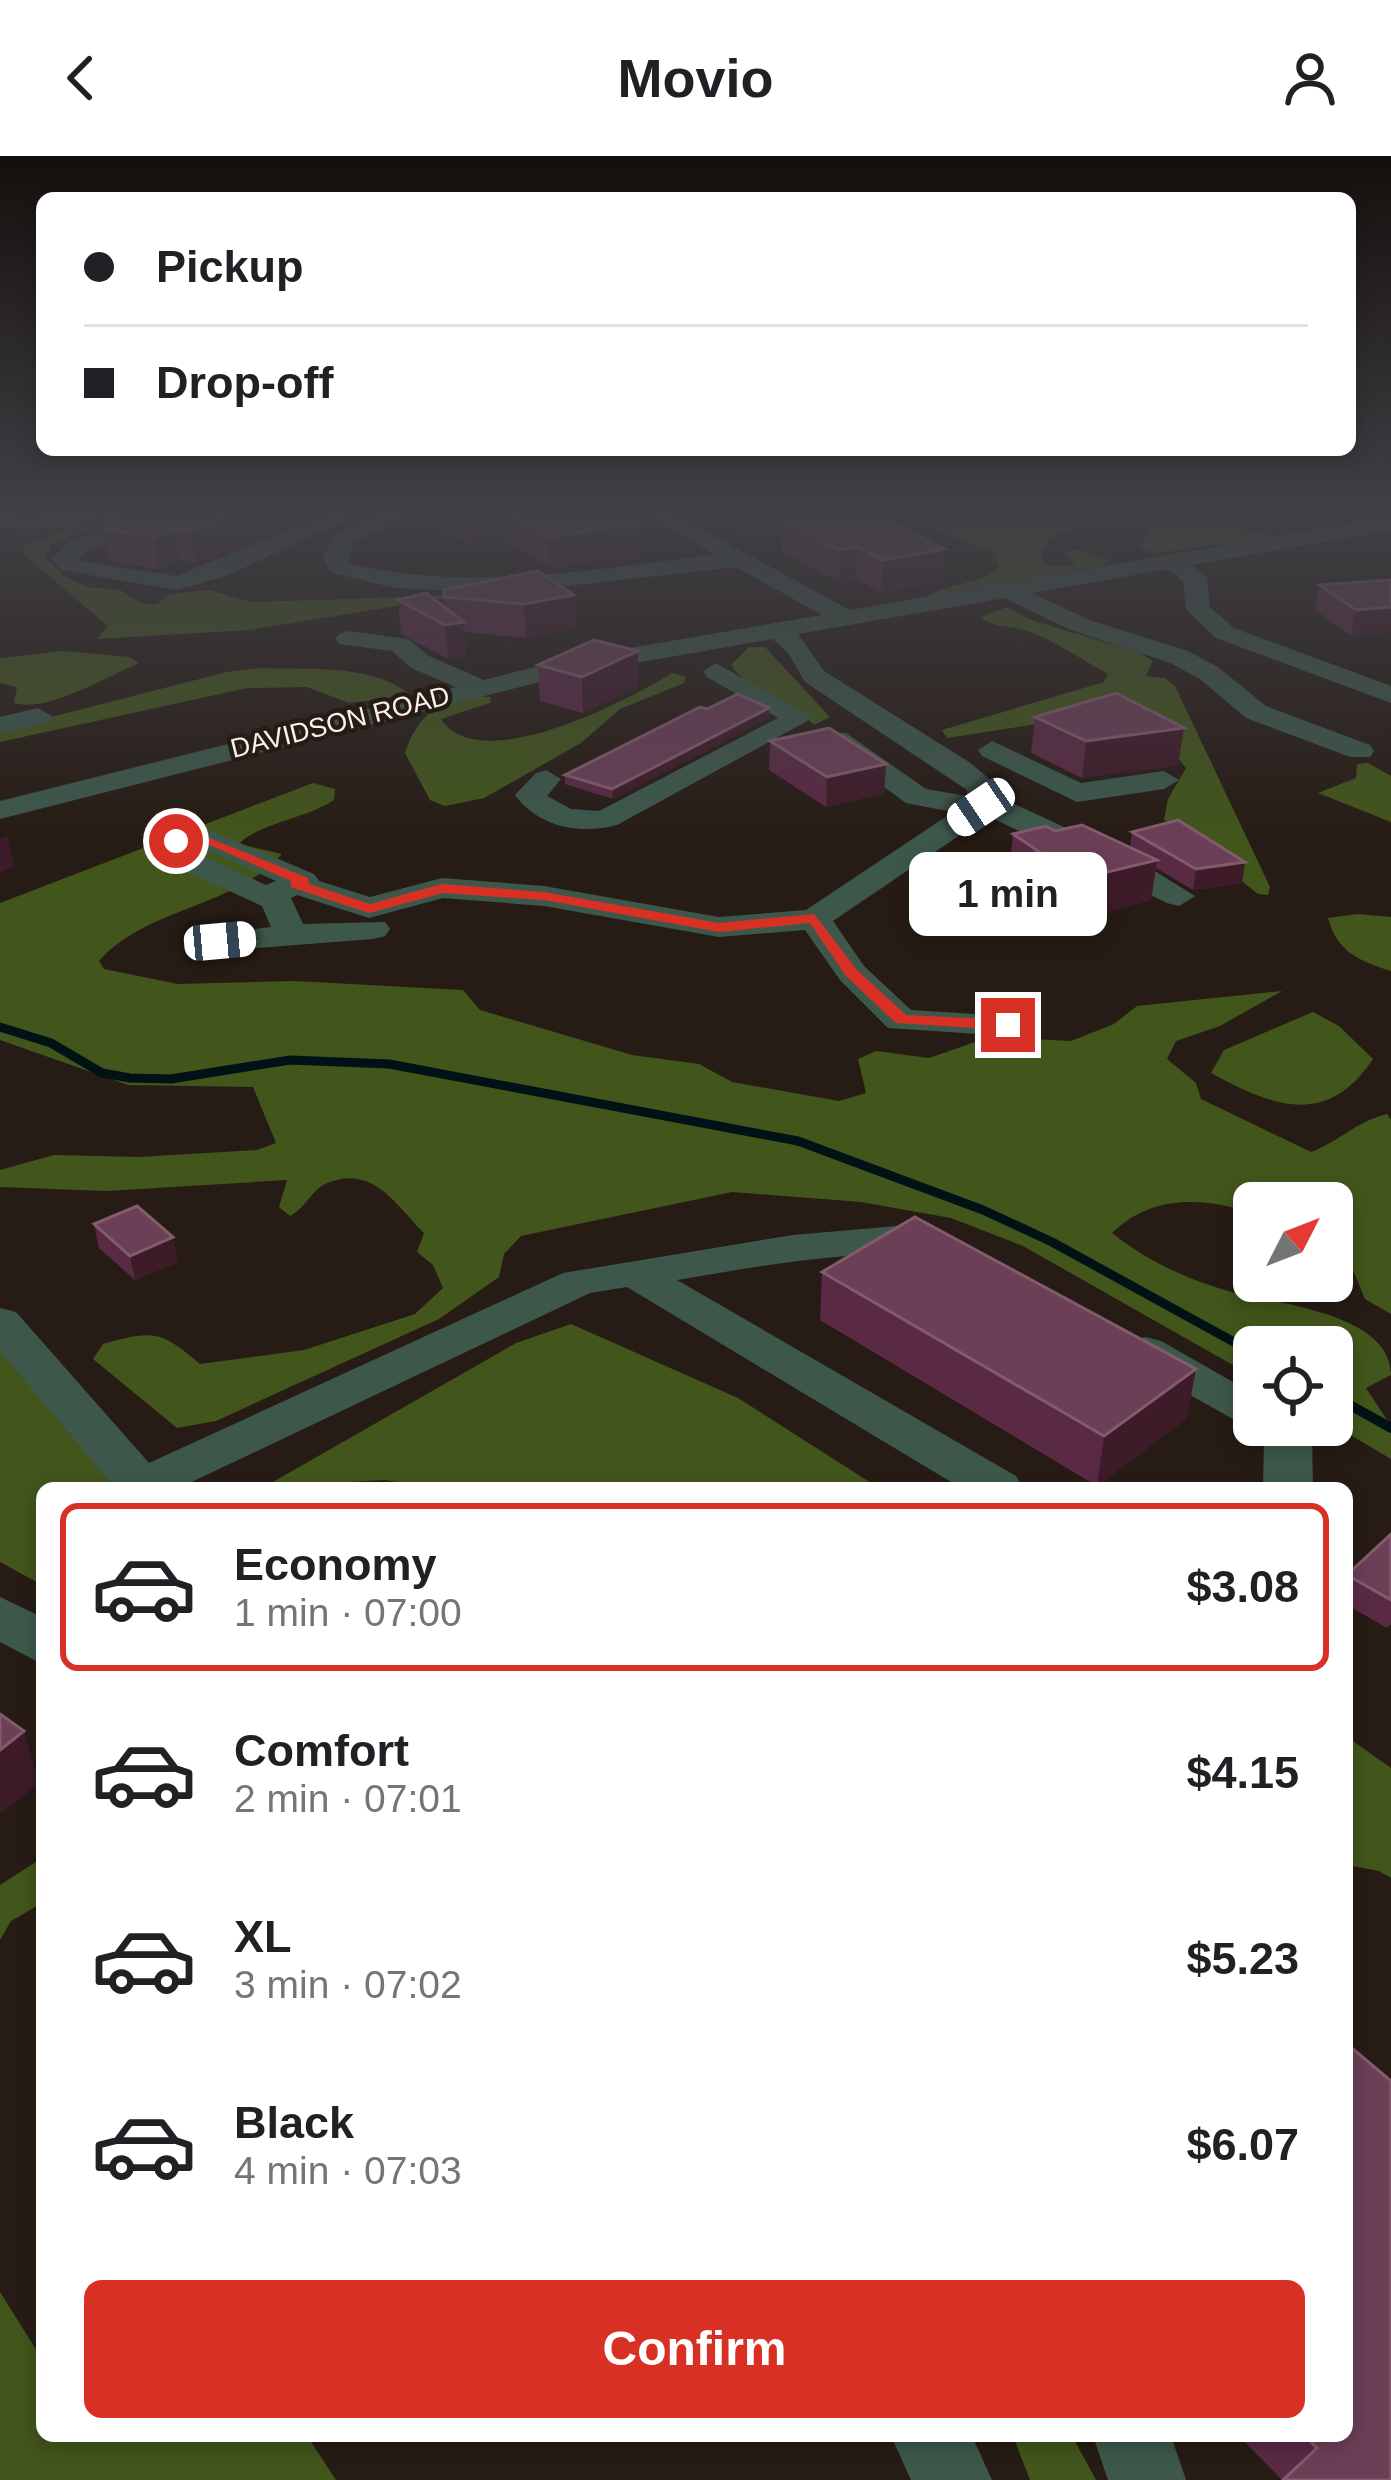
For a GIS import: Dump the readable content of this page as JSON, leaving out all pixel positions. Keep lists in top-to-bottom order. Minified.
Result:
{"streets":{"street":["DAVIDSON ROAD"]},"north":"top right","page":{"header":"Movio","banner":["Pickup","Drop-off"],"bubble":"1 min","list":[{"name":"Economy","note":"1 min · 07:00","value":"$3.08"},{"name":"Comfort","note":"2 min · 07:01","value":"$4.15"},{"name":"XL","note":"3 min · 07:02","value":"$5.23"},{"name":"Black","note":"4 min · 07:03","value":"$6.07"}],"buttons":"Confirm"}}
